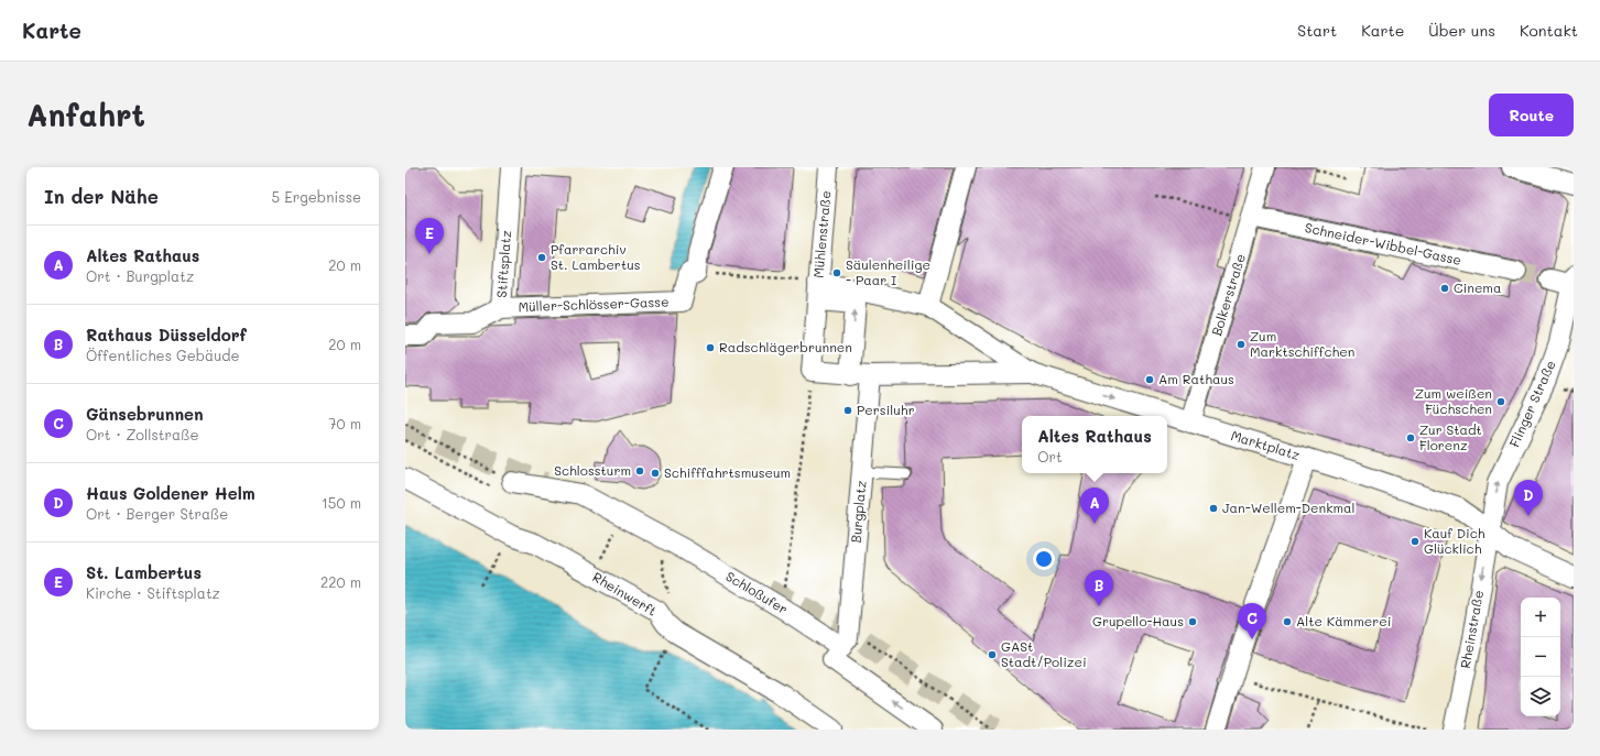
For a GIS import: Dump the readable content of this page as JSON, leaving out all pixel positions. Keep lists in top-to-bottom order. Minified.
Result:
{"streets":{"street":["Mühlenstraße","Schneider-Wibbel-Gasse","Stiftsplatz","Bolkerstraße","Müller-Schlösser-Gasse","Flinger Straße","Marktplatz","Burgplatz","Schloßufer","Rheinwerft","Rheinstraße"]},"crossings":[["Schneider-Wibbel-Gasse","Bolkerstraße"],["Stiftsplatz","Müller-Schlösser-Gasse"],["Bolkerstraße","Marktplatz"],["Flinger Straße","Rheinstraße"],["Burgplatz","Schloßufer"]],"one_way":["Flinger Straße","Rheinstraße"],"places":["Pfarrarchiv St. Lambertus","Säulenheilige - Paar I","Cinema","Zum Marktschiffchen","Radschlägerbrunnen","Am Rathaus","Zum weißen Füchschen","Persiluhr","Zur Stadt Florenz","Schlossturm","Schifffahrtsmuseum","Jan-Wellem-Denkmal","Kauf Dich Glücklich","Grupello-Haus","Alte Kämmerei","GASt Stadt/Polizei"],"page":{"header":"Karte","nav":["Start","Karte","Über uns","Kontakt"],"buttons":"Route","title":"Anfahrt","heading":["In der Nähe","5 Ergebnisse"],"pins":["E","D","A","B","C"],"list":[{"mark":"A","name":"Altes Rathaus","note":"Ort · Burgplatz","value":"20 m"},{"mark":"B","name":"Rathaus Düsseldorf","note":"Öffentliches Gebäude","value":"20 m"},{"mark":"C","name":"Gänsebrunnen","note":"Ort · Zollstraße","value":"70 m"},{"mark":"D","name":"Haus Goldener Helm","note":"Ort · Berger Straße","value":"150 m"},{"mark":"E","name":"St. Lambertus","note":"Kirche · Stiftsplatz","value":"220 m"}],"popup":["Altes Rathaus","Ort"],"map_buttons":["+","−"]}}
